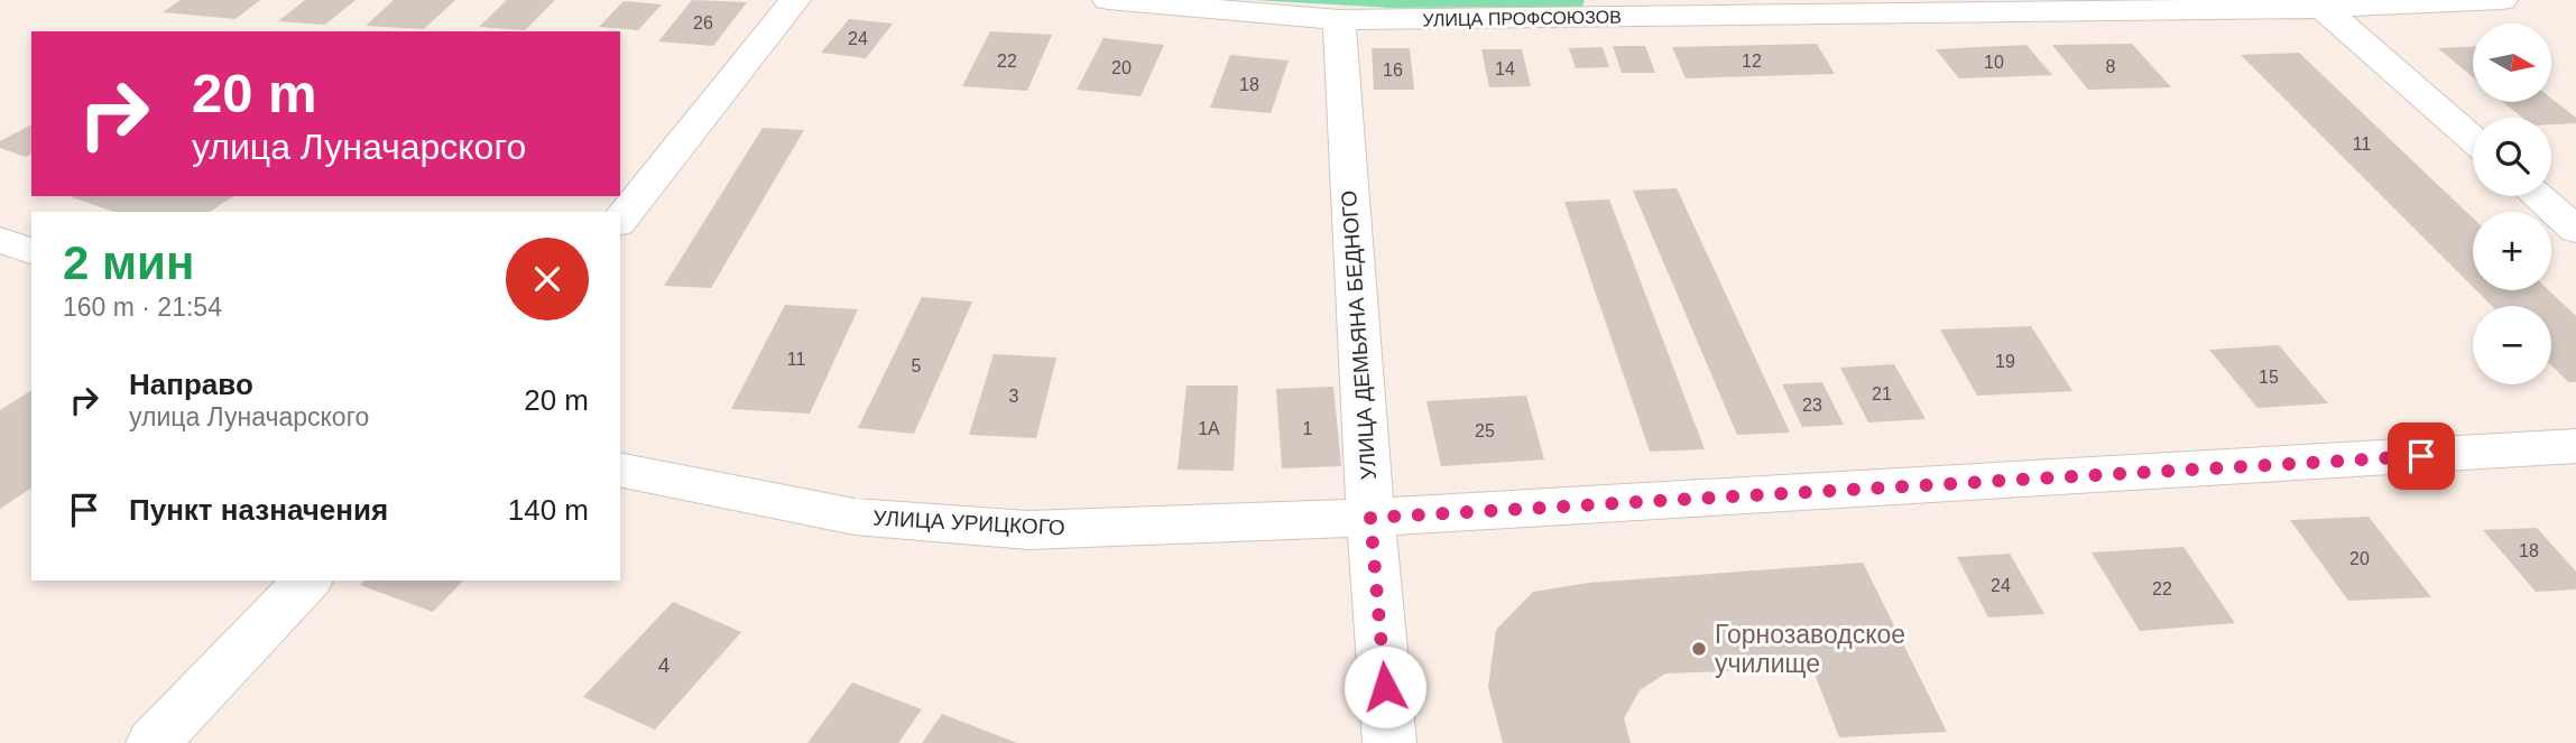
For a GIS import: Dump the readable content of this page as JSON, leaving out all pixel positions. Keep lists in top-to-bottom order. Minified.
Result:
{"streets":{"street":["УЛИЦА ПРОФСОЮЗОВ","УЛИЦА ДЕМЬЯНА БЕДНОГО","УЛИЦА УРИЦКОГО"]},"crossings":[["УЛИЦА ПРОФСОЮЗОВ","УЛИЦА ДЕМЬЯНА БЕДНОГО"],["УЛИЦА ДЕМЬЯНА БЕДНОГО","УЛИЦА УРИЦКОГО"]],"places":["Горнозаводское училище"],"house_numbers":["26","24","22","12","10","8","20","14","16","18","11","11","19","5","15","21","3","23","1А","1","25","18","20","24","22","4"],"north":"right","page":{"map_buttons":["+","−"],"turn":["20 m","улица Луначарского"],"heading":["2 мин","160 m · 21:54"],"list":[{"name":"Направо","note":"улица Луначарского","value":"20 m"},{"name":"Пункт назначения","value":"140 m"}]}}
